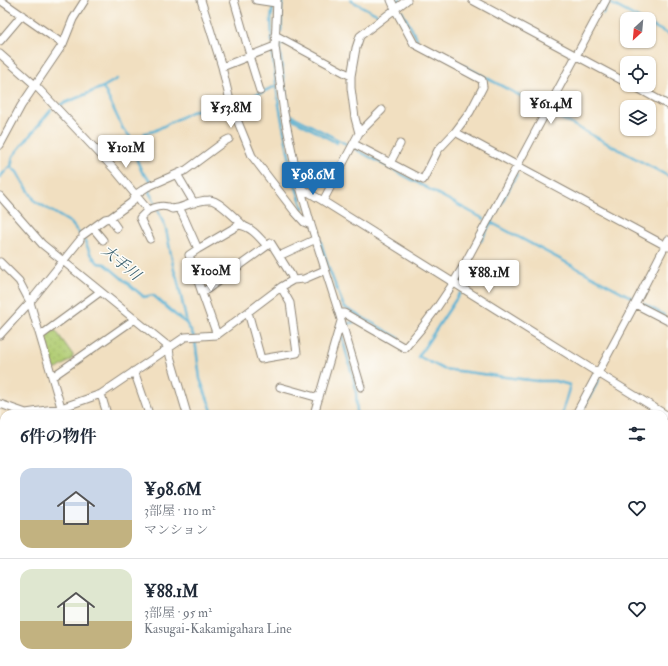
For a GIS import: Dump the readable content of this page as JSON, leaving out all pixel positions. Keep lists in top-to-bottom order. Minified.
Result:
{"water":["大手川"],"north":"bottom left","page":{"price":["¥61.4M","¥53.8M","¥101M","¥98.6M","¥100M","¥88.1M"],"heading":"6件の物件","list":[{"name":"¥98.6M","note":"3部屋 · 110 m² · マンション"},{"name":"¥88.1M","note":"3部屋 · 95 m² · Kasugai-Kakamigahara Line"}]}}
